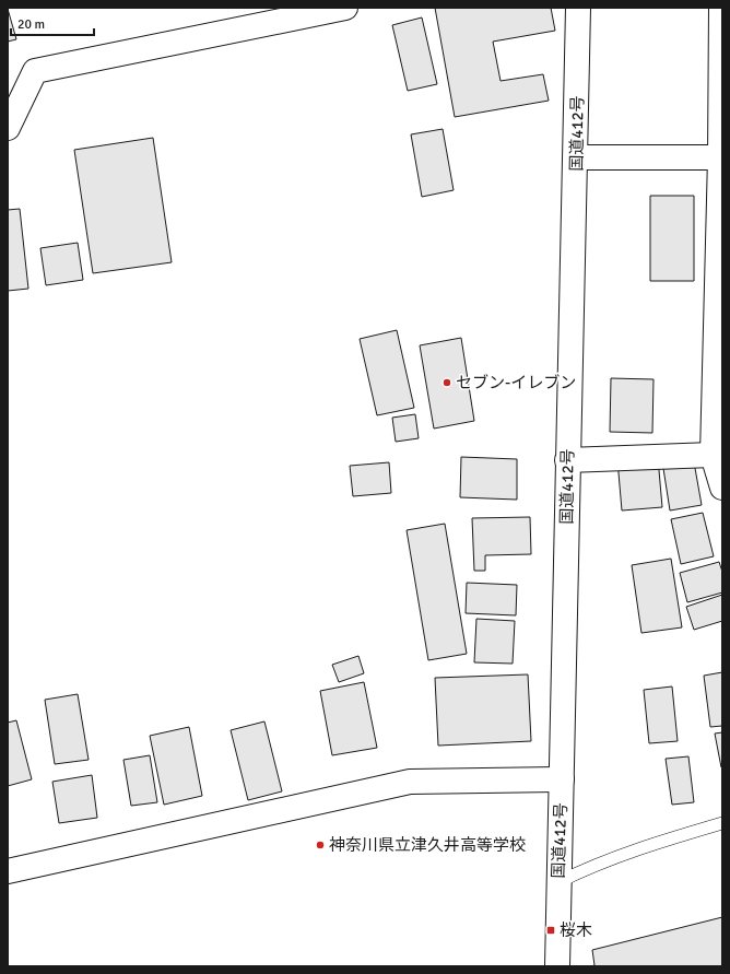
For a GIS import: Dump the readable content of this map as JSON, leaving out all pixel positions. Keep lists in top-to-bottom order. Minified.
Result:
{"streets":{"main road":["国道412号"]},"places":{"other":["セブン-イレブン","神奈川県立津久井高等学校"],"transit":["桜木"]},"scale_bar":"20 m"}
